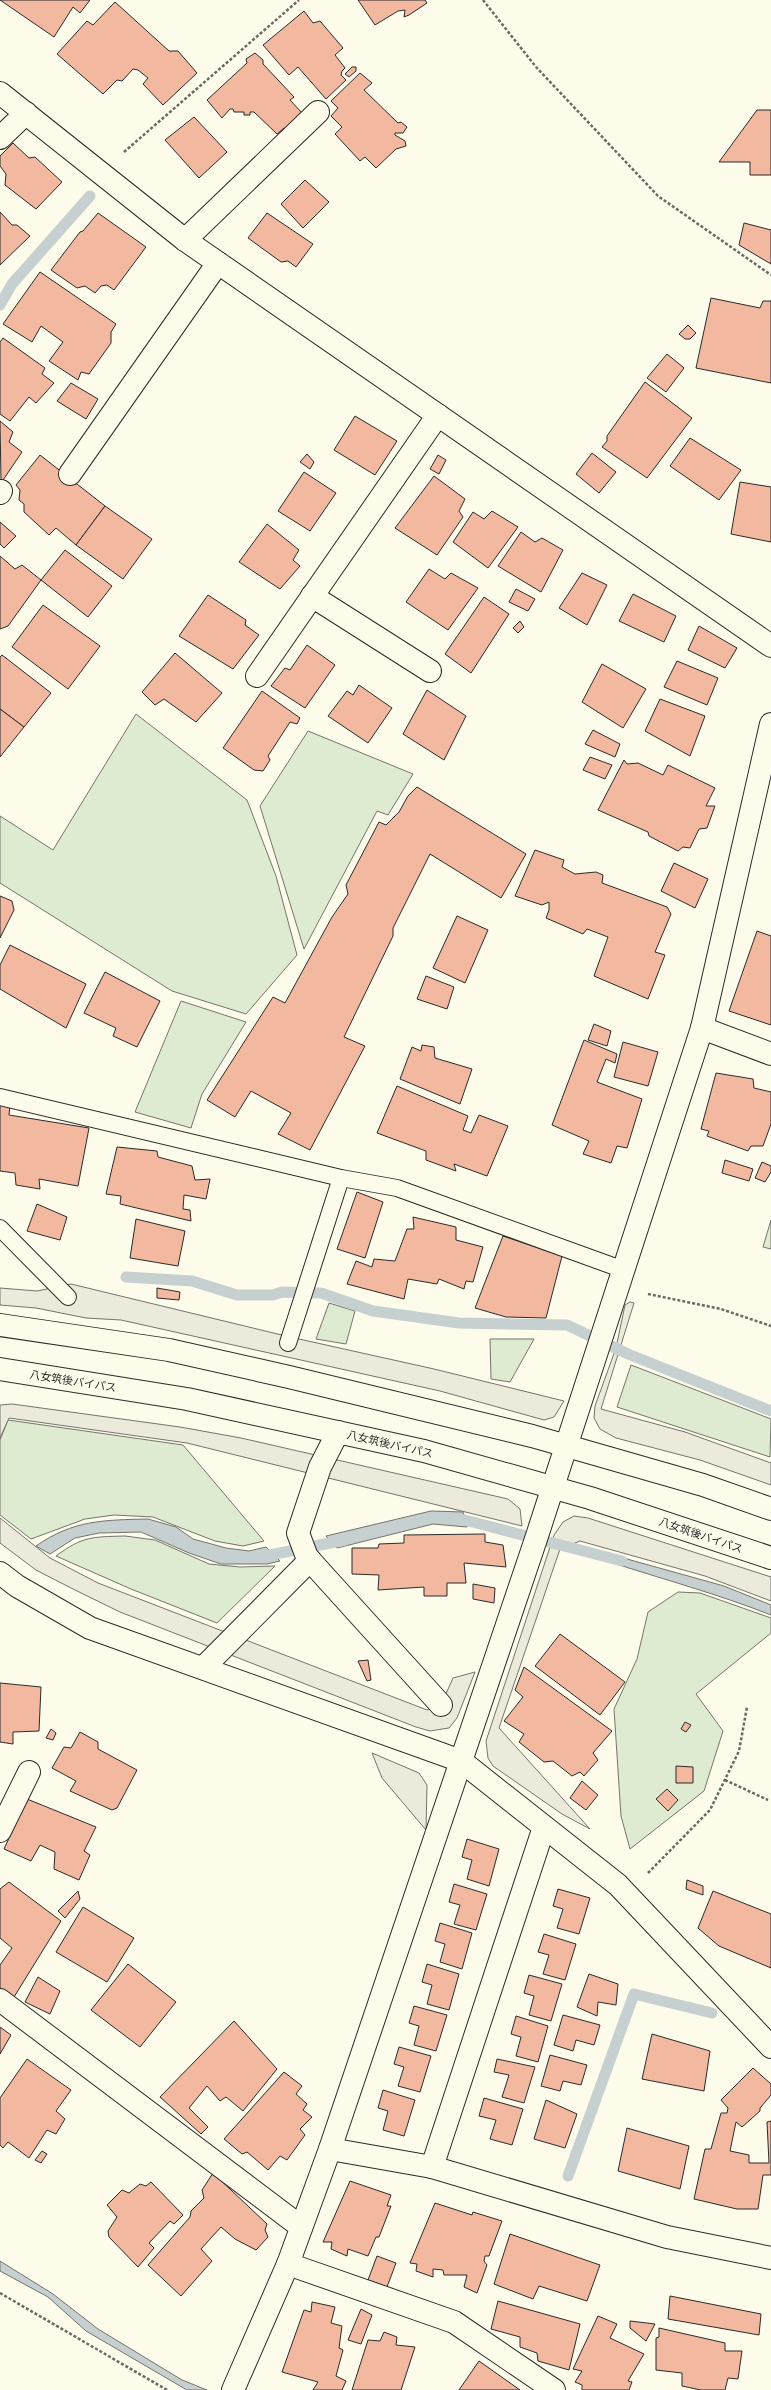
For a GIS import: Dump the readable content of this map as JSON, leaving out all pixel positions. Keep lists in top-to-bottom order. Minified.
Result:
{"streets":{"main road":["八女筑後バイパス"]}}
